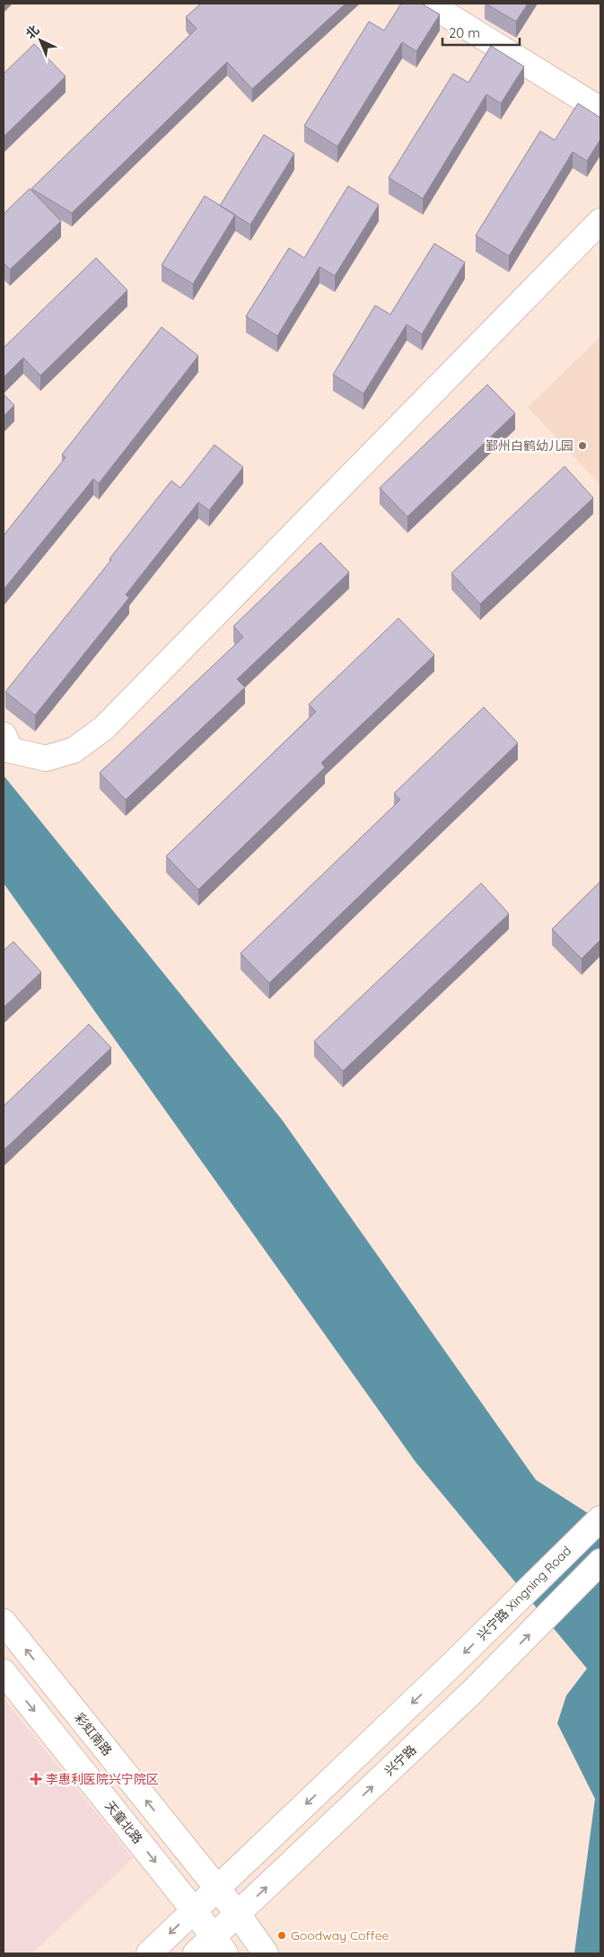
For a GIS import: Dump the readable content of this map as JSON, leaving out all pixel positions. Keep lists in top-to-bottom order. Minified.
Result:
{"streets":{"main road":["兴宁路 Xingning Road","彩虹南路","兴宁路","天童北路"]},"crossings":[["兴宁路 Xingning Road","彩虹南路"],["兴宁路","天童北路"]],"one_way":["兴宁路 Xingning Road","彩虹南路","兴宁路","天童北路"],"places":{"other":["鄞州白鹤幼儿园","Goodway Coffee"],"health":["李惠利医院兴宁院区"]},"scale_bar":"20 m","north":"top left"}
